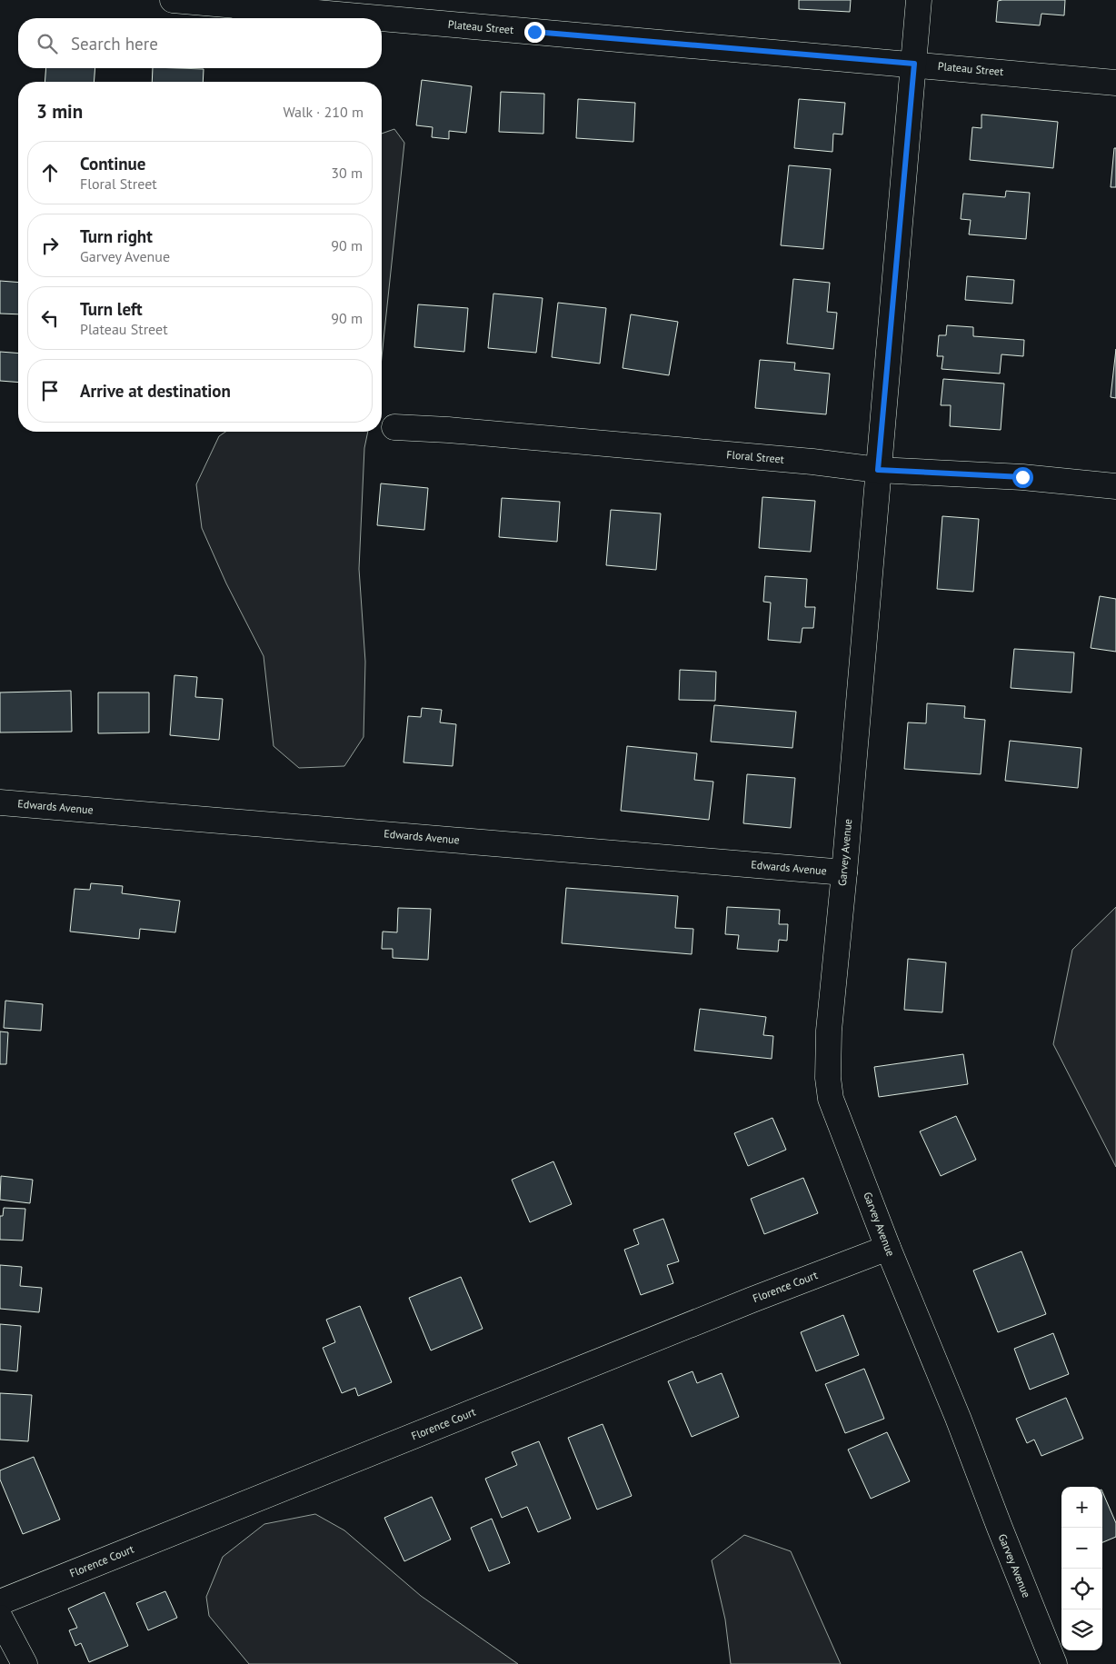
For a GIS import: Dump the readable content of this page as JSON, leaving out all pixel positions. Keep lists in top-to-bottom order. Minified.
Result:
{"streets":{"street":["Plateau Street","Floral Street","Edwards Avenue","Garvey Avenue","Florence Court"]},"crossings":[["Plateau Street","Garvey Avenue"],["Floral Street","Garvey Avenue"],["Edwards Avenue","Garvey Avenue"],["Garvey Avenue","Florence Court"]],"page":{"search":"Search here","heading":["3 min","Walk · 210 m"],"list":[["Continue","Floral Street","30 m"],["Turn right","Garvey Avenue","90 m"],["Turn left","Plateau Street","90 m"],"Arrive at destination"],"map_buttons":["+","−"]}}
